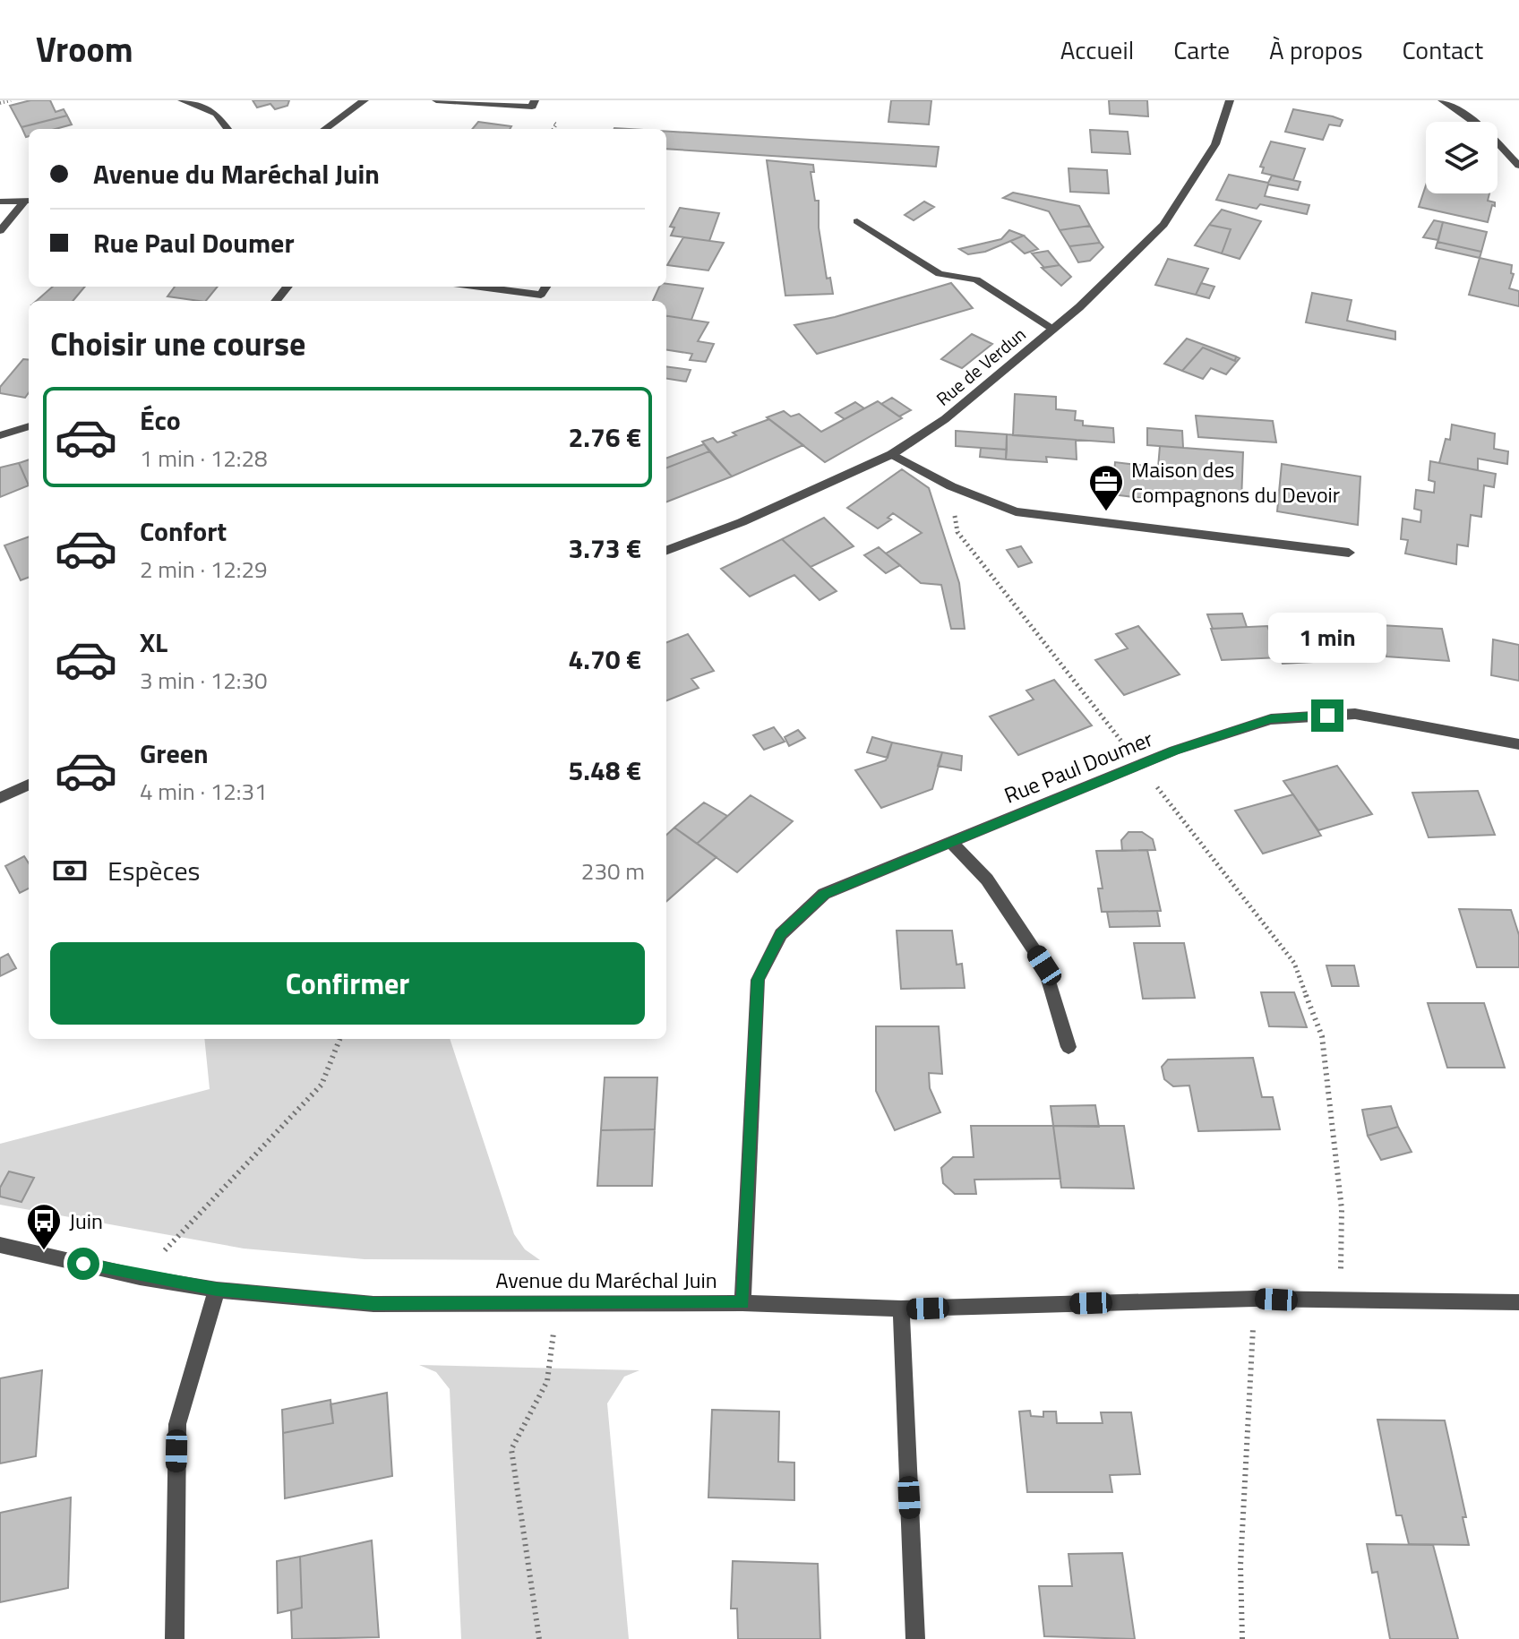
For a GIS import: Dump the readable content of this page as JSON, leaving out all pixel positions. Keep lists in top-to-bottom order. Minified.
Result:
{"streets":{"street":["Rue de Verdun","Rue Paul Doumer","Avenue du Maréchal Juin"]},"crossings":[["Rue Paul Doumer","Avenue du Maréchal Juin"]],"places":{"office":["Maison des Compagnons du Devoir"],"bus stop":["Juin"]},"page":{"header":"Vroom","nav":["Accueil","Carte","À propos","Contact"],"banner":["Avenue du Maréchal Juin","Rue Paul Doumer"],"heading":"Choisir une course","list":[{"name":"Éco","note":"1 min · 12:28","value":"2.76 €"},{"name":"Confort","note":"2 min · 12:29","value":"3.73 €"},{"name":"XL","note":"3 min · 12:30","value":"4.70 €"},{"name":"Green","note":"4 min · 12:31","value":"5.48 €"}],"bubble":"1 min","pay":["Espèces","230 m"],"buttons":"Confirmer"}}
